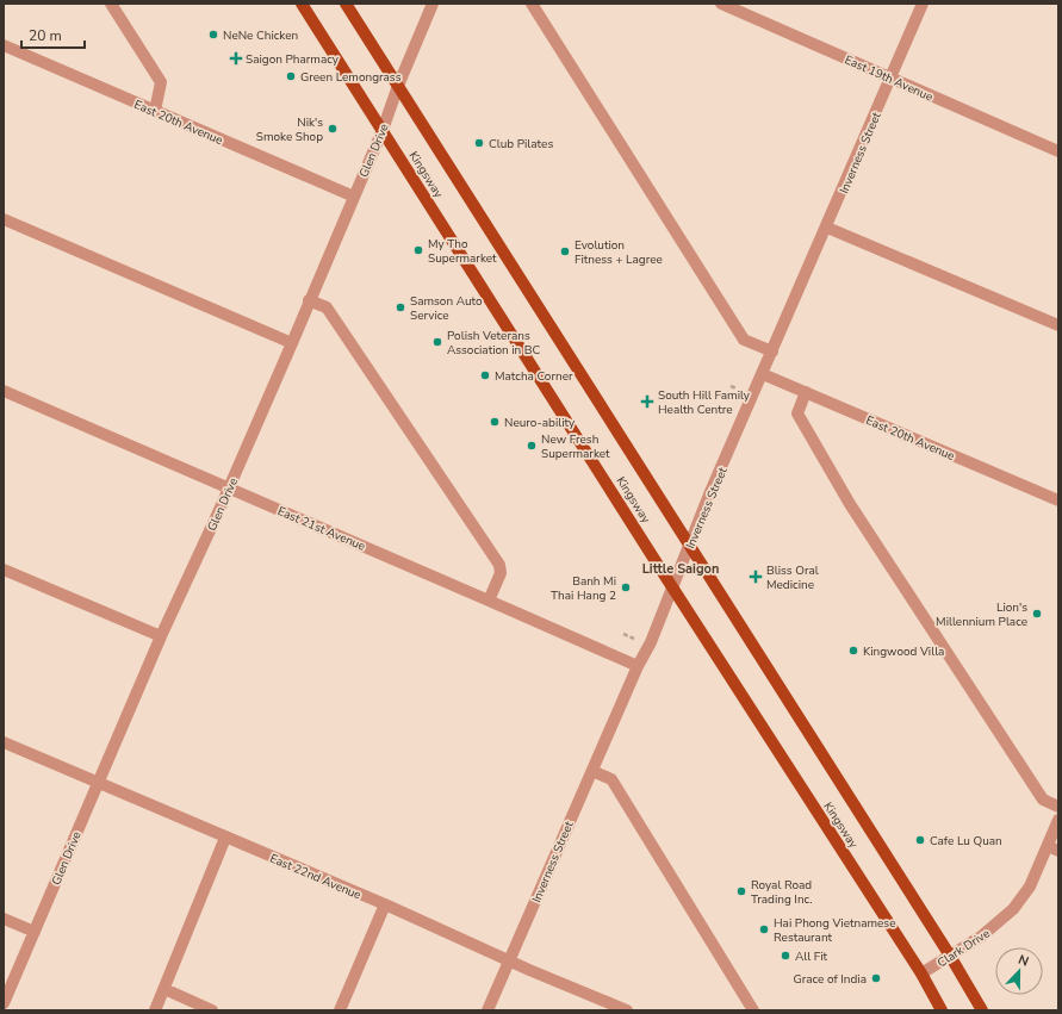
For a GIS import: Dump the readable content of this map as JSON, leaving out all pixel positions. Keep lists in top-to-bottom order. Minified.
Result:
{"streets":{"main road":["Kingsway"],"street":["East 19th Avenue","East 20th Avenue","Glen Drive","Inverness Street","East 21st Avenue","East 22nd Avenue","Clark Drive"]},"crossings":[["East 19th Avenue","Inverness Street"],["East 20th Avenue","Glen Drive"],["East 20th Avenue","Inverness Street"],["Glen Drive","Kingsway"],["Glen Drive","East 21st Avenue"],["Glen Drive","East 22nd Avenue"],["Inverness Street","Kingsway"],["Inverness Street","East 21st Avenue"],["Inverness Street","East 22nd Avenue"],["Kingsway","Clark Drive"]],"districts":["Little Saigon"],"places":{"other":["NeNe Chicken","Green Lemongrass","Nik's Smoke Shop","Club Pilates","My Tho Supermarket","Evolution Fitness + Lagree","Samson Auto Service","Polish Veterans Association in BC","Matcha Corner","Neuro-ability","New Fresh Supermarket","Banh Mi Thai Hang 2","Lion's Millennium Place","Kingwood Villa","Cafe Lu Quan","Royal Road Trading Inc.","Hai Phong Vietnamese Restaurant","All Fit","Grace of India"],"health":["Saigon Pharmacy","South Hill Family Health Centre","Bliss Oral Medicine"]},"scale_bar":"20 m","north":"top"}
